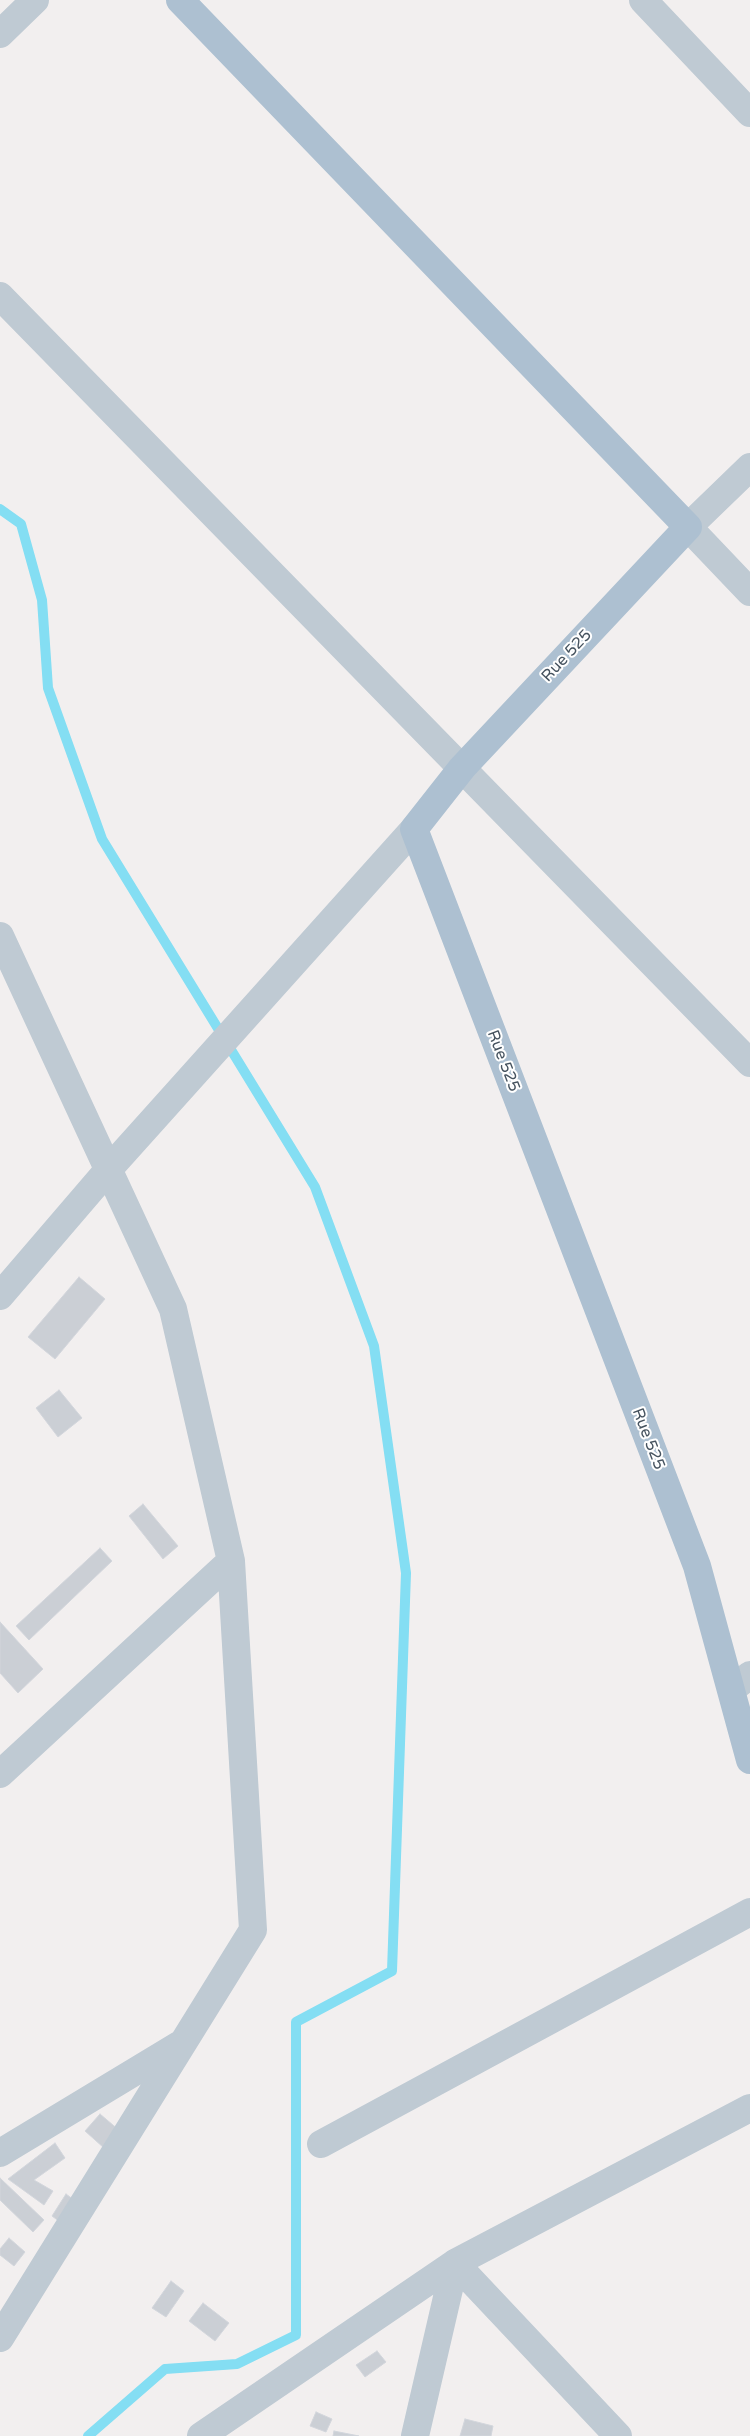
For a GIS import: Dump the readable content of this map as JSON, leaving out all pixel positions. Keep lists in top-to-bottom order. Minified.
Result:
{"streets":{"main road":["Rue 525"]}}
